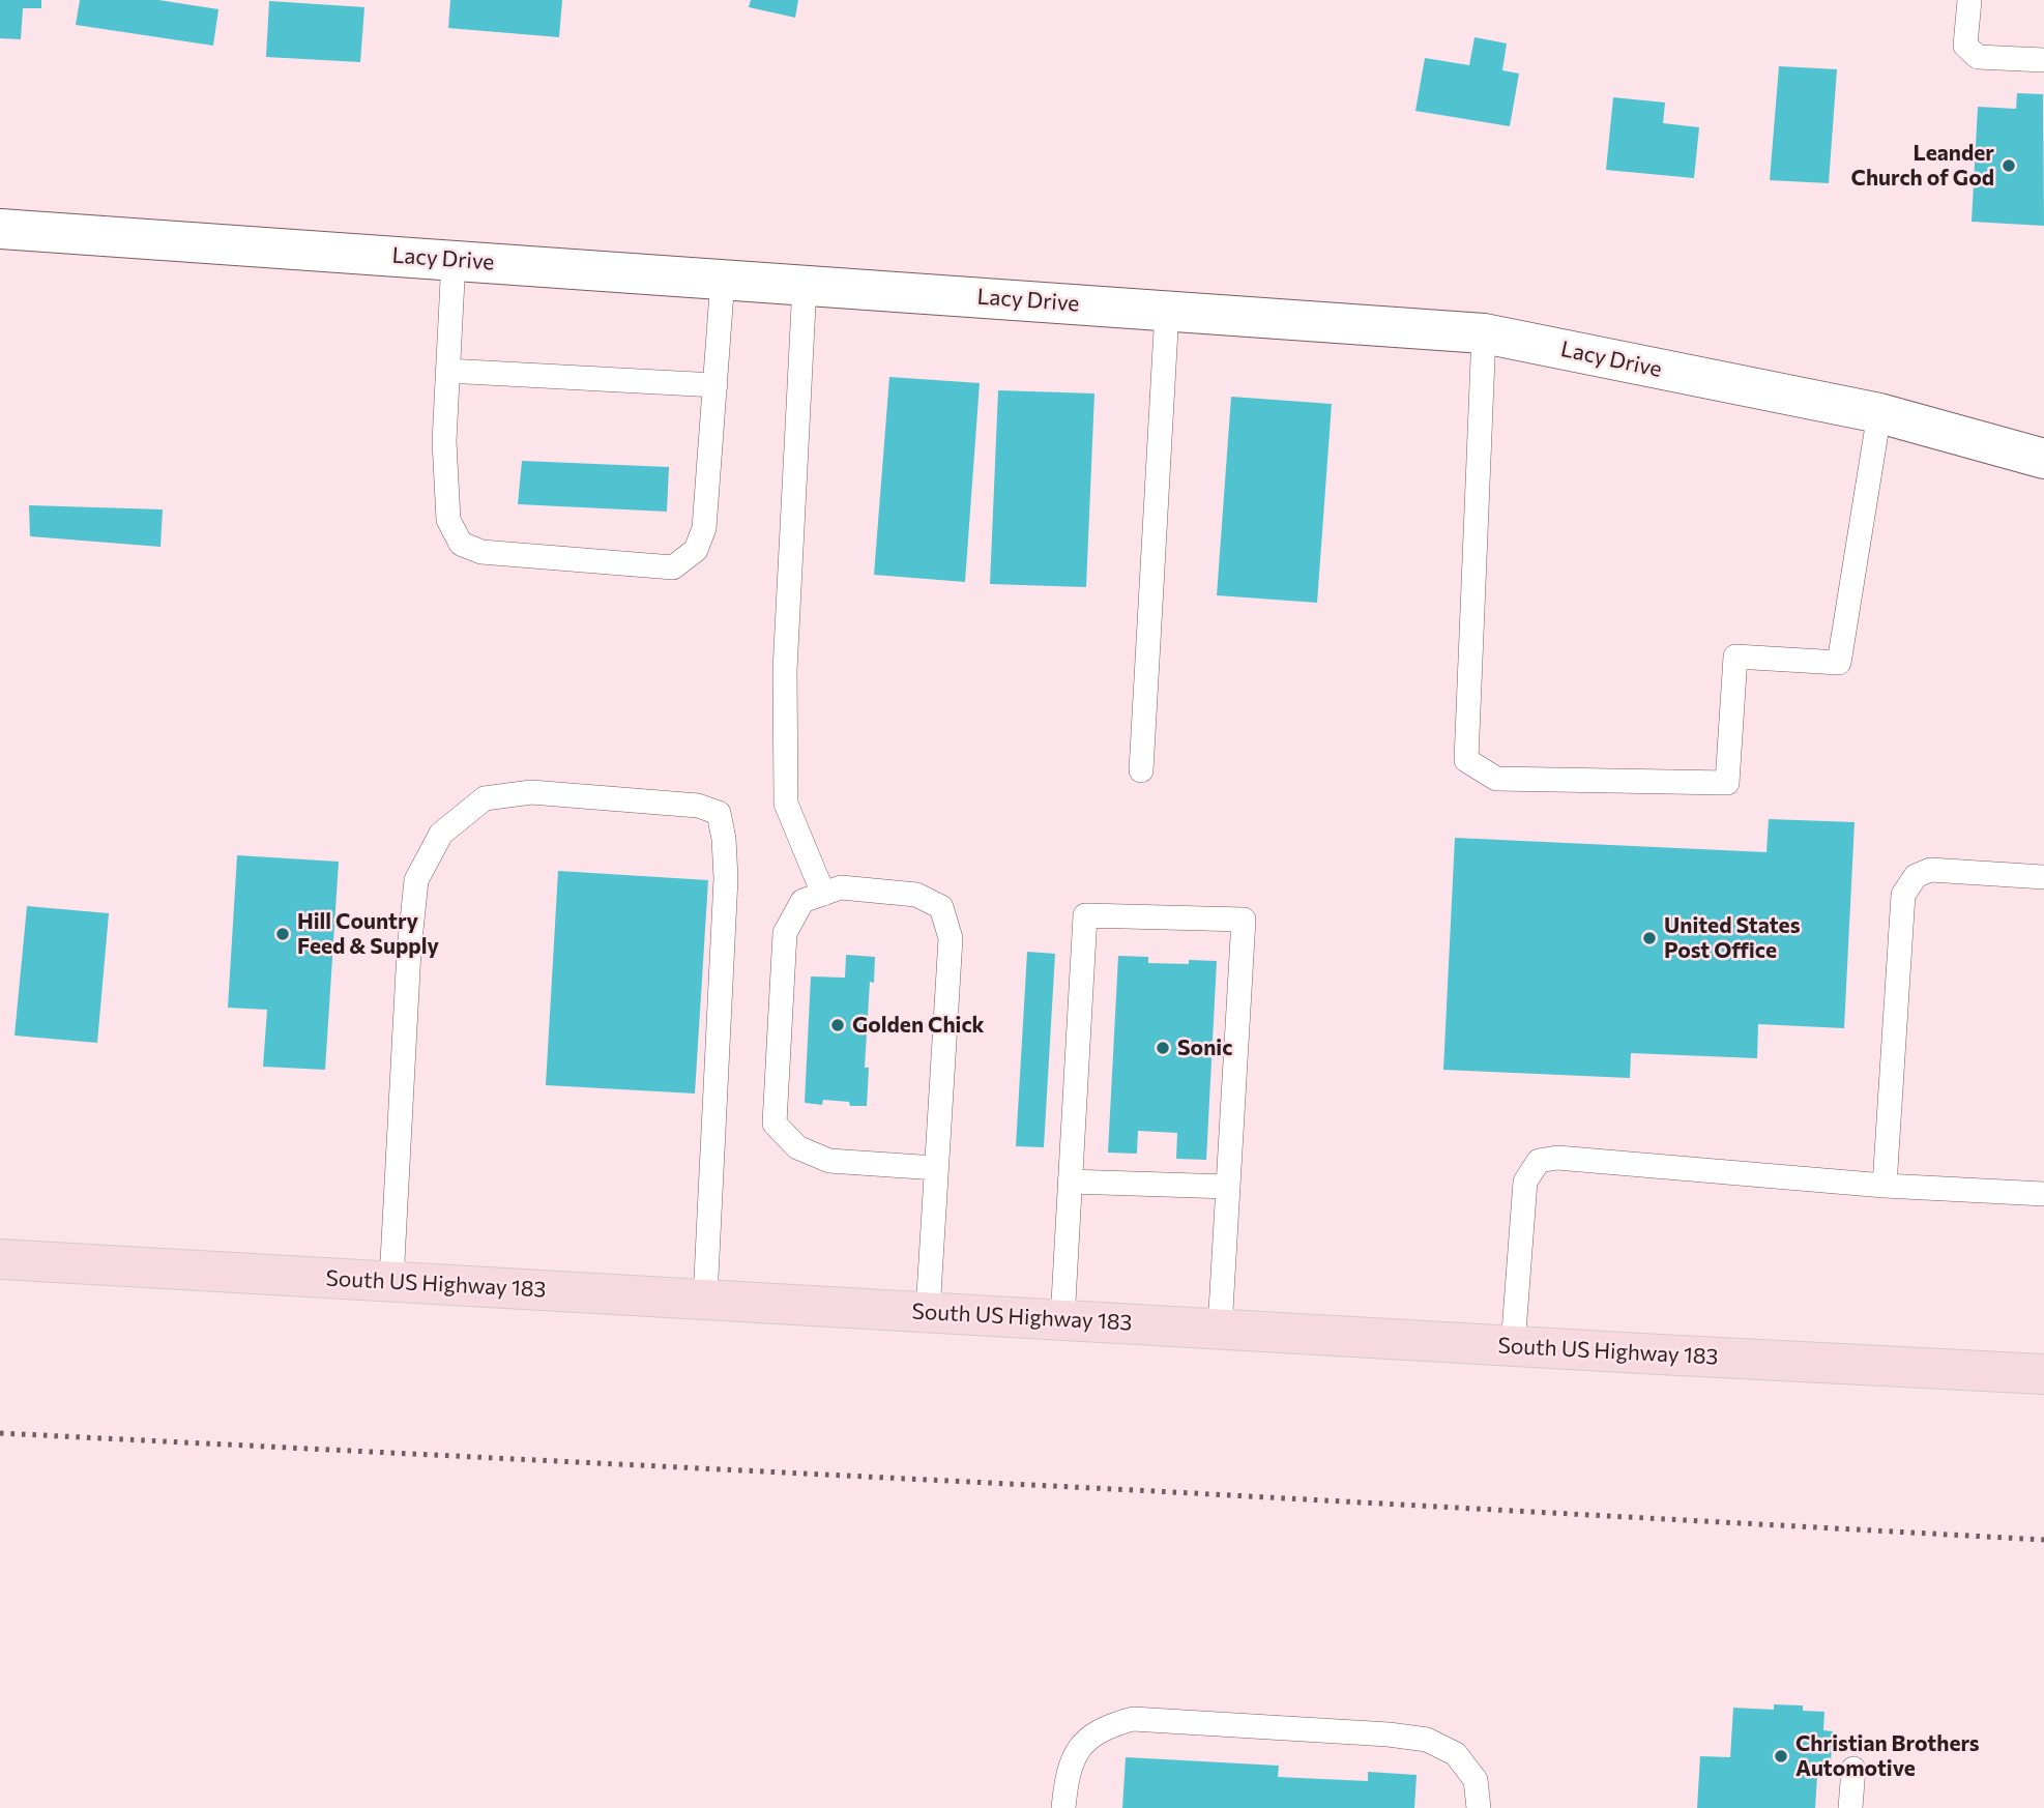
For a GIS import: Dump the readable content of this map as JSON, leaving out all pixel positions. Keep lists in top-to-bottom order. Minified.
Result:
{"streets":{"main road":["South US Highway 183"],"street":["Lacy Drive"]},"places":["Leander Church of God","Hill Country Feed & Supply","United States Post Office","Golden Chick","Sonic","Christian Brothers Automotive"]}
